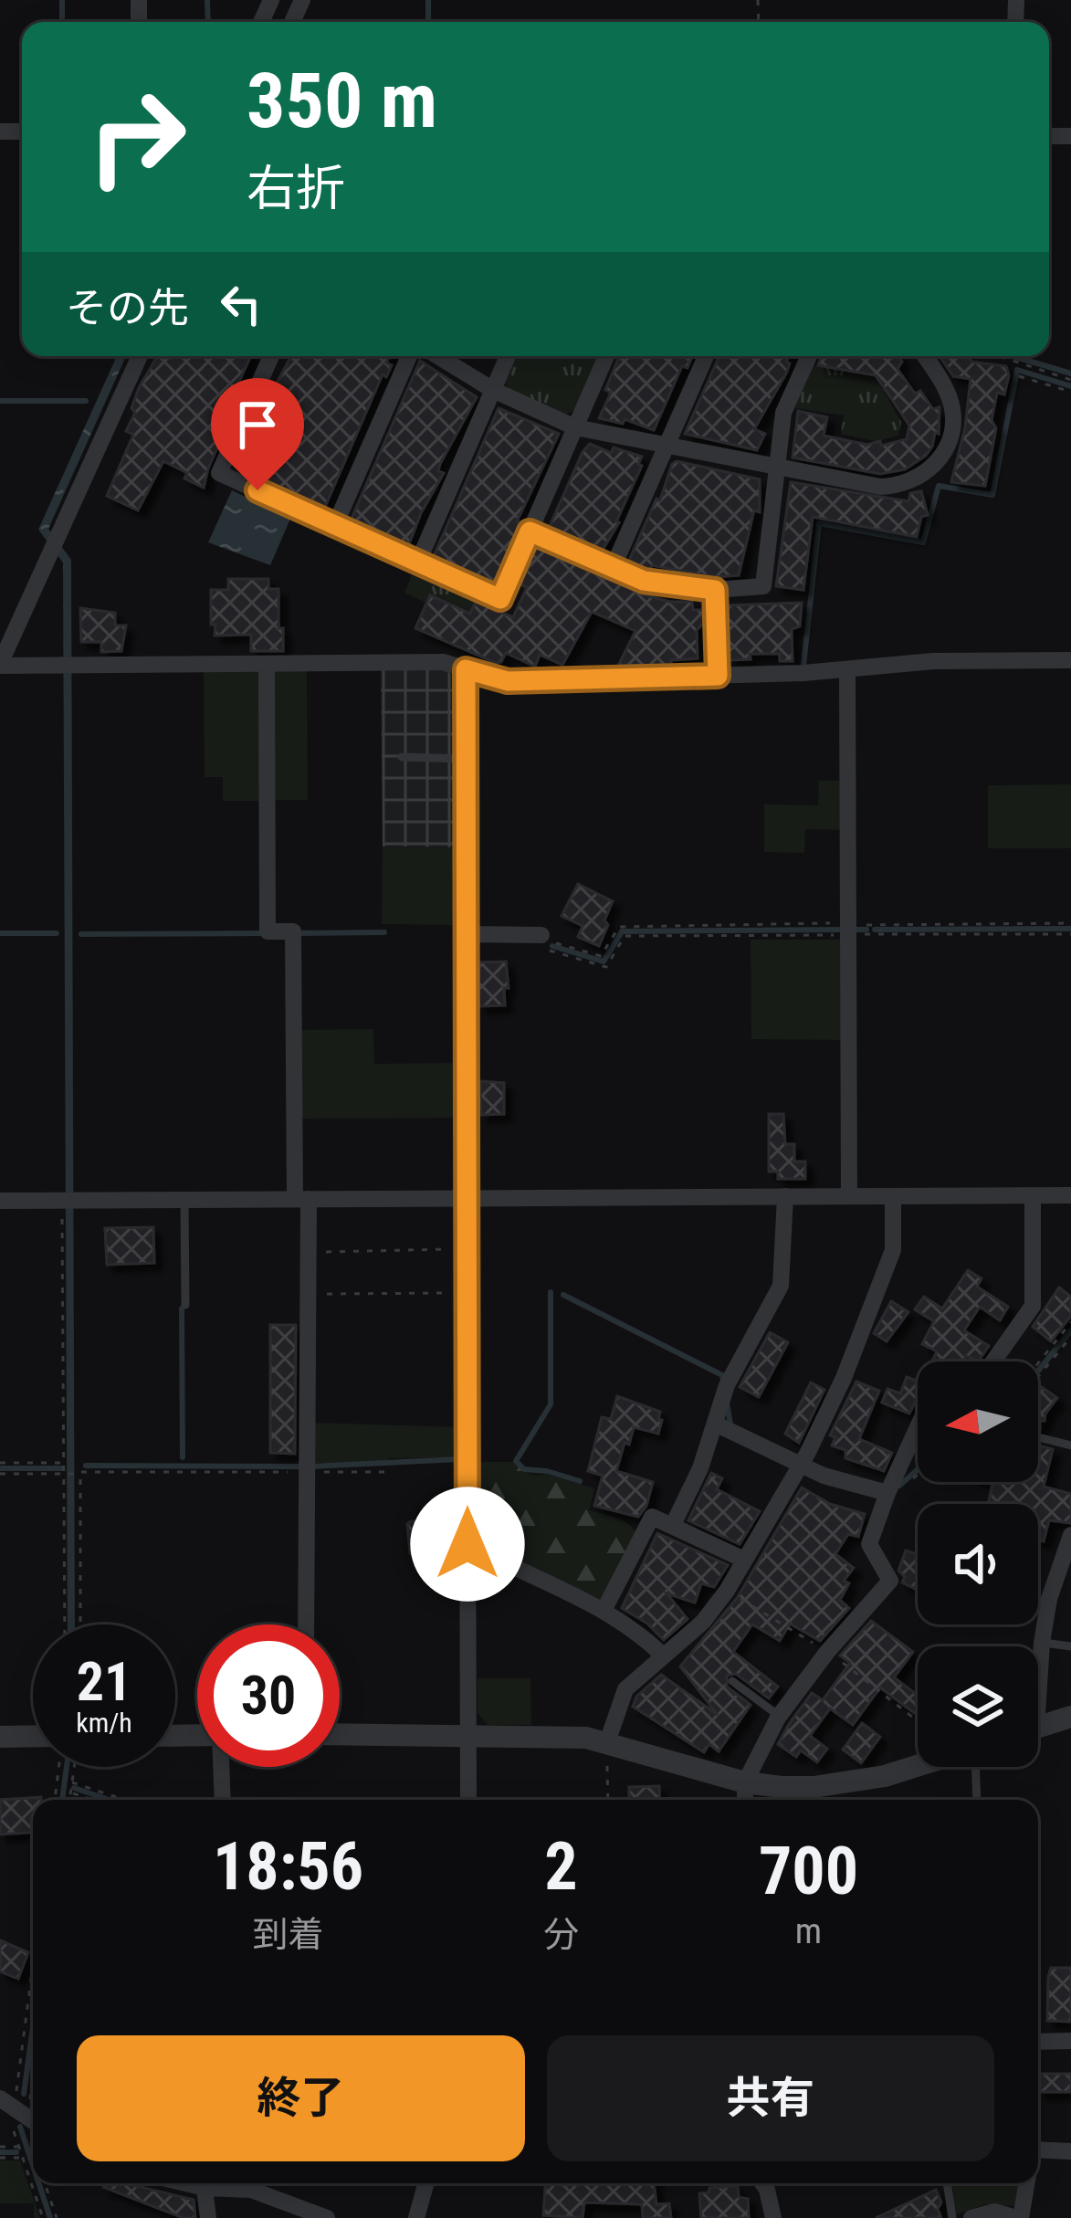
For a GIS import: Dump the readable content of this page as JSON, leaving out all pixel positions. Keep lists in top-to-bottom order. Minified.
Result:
{"north":"left","page":{"turn":["350 m","右折"],"then":"その先","speed":"21 km/h","limit":"30","eta":["18:56","到着","2","分","700","m"],"buttons":["終了","共有"]}}
